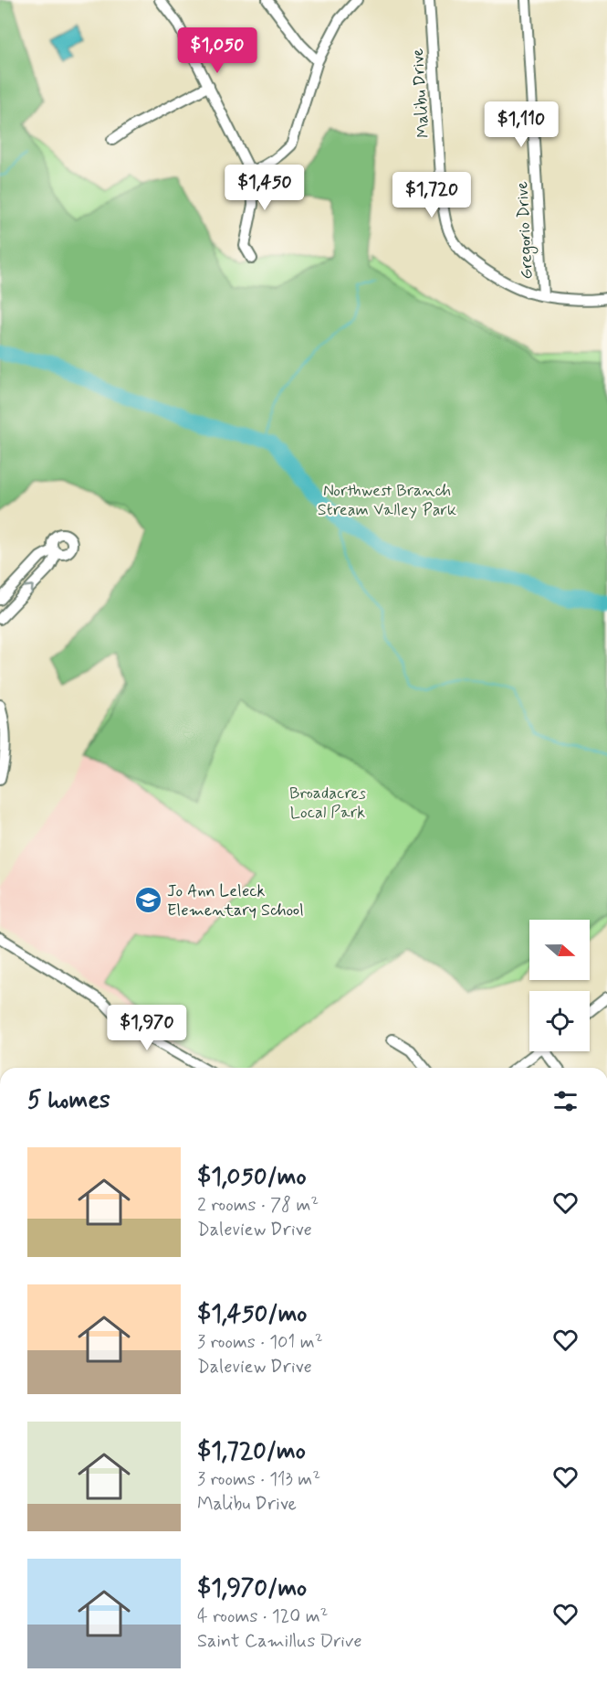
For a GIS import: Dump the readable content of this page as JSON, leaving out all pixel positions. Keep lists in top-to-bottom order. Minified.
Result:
{"streets":{"street":["Malibu Drive","Gregorio Drive"]},"crossings":[["Malibu Drive","Gregorio Drive"]],"parks":["Northwest Branch Stream Valley Park","Broadacres Local Park"],"places":{"school or university":["Jo Ann Leleck Elementary School"]},"north":"right","page":{"price":["$1,050","$1,110","$1,450","$1,720","$1,970"],"heading":"5 homes","list":[{"name":"$1,050/mo","note":"2 rooms · 78 m² · Daleview Drive"},{"name":"$1,450/mo","note":"3 rooms · 101 m² · Daleview Drive"},{"name":"$1,720/mo","note":"3 rooms · 113 m² · Malibu Drive"},{"name":"$1,970/mo","note":"4 rooms · 120 m² · Saint Camillus Drive"}]}}
